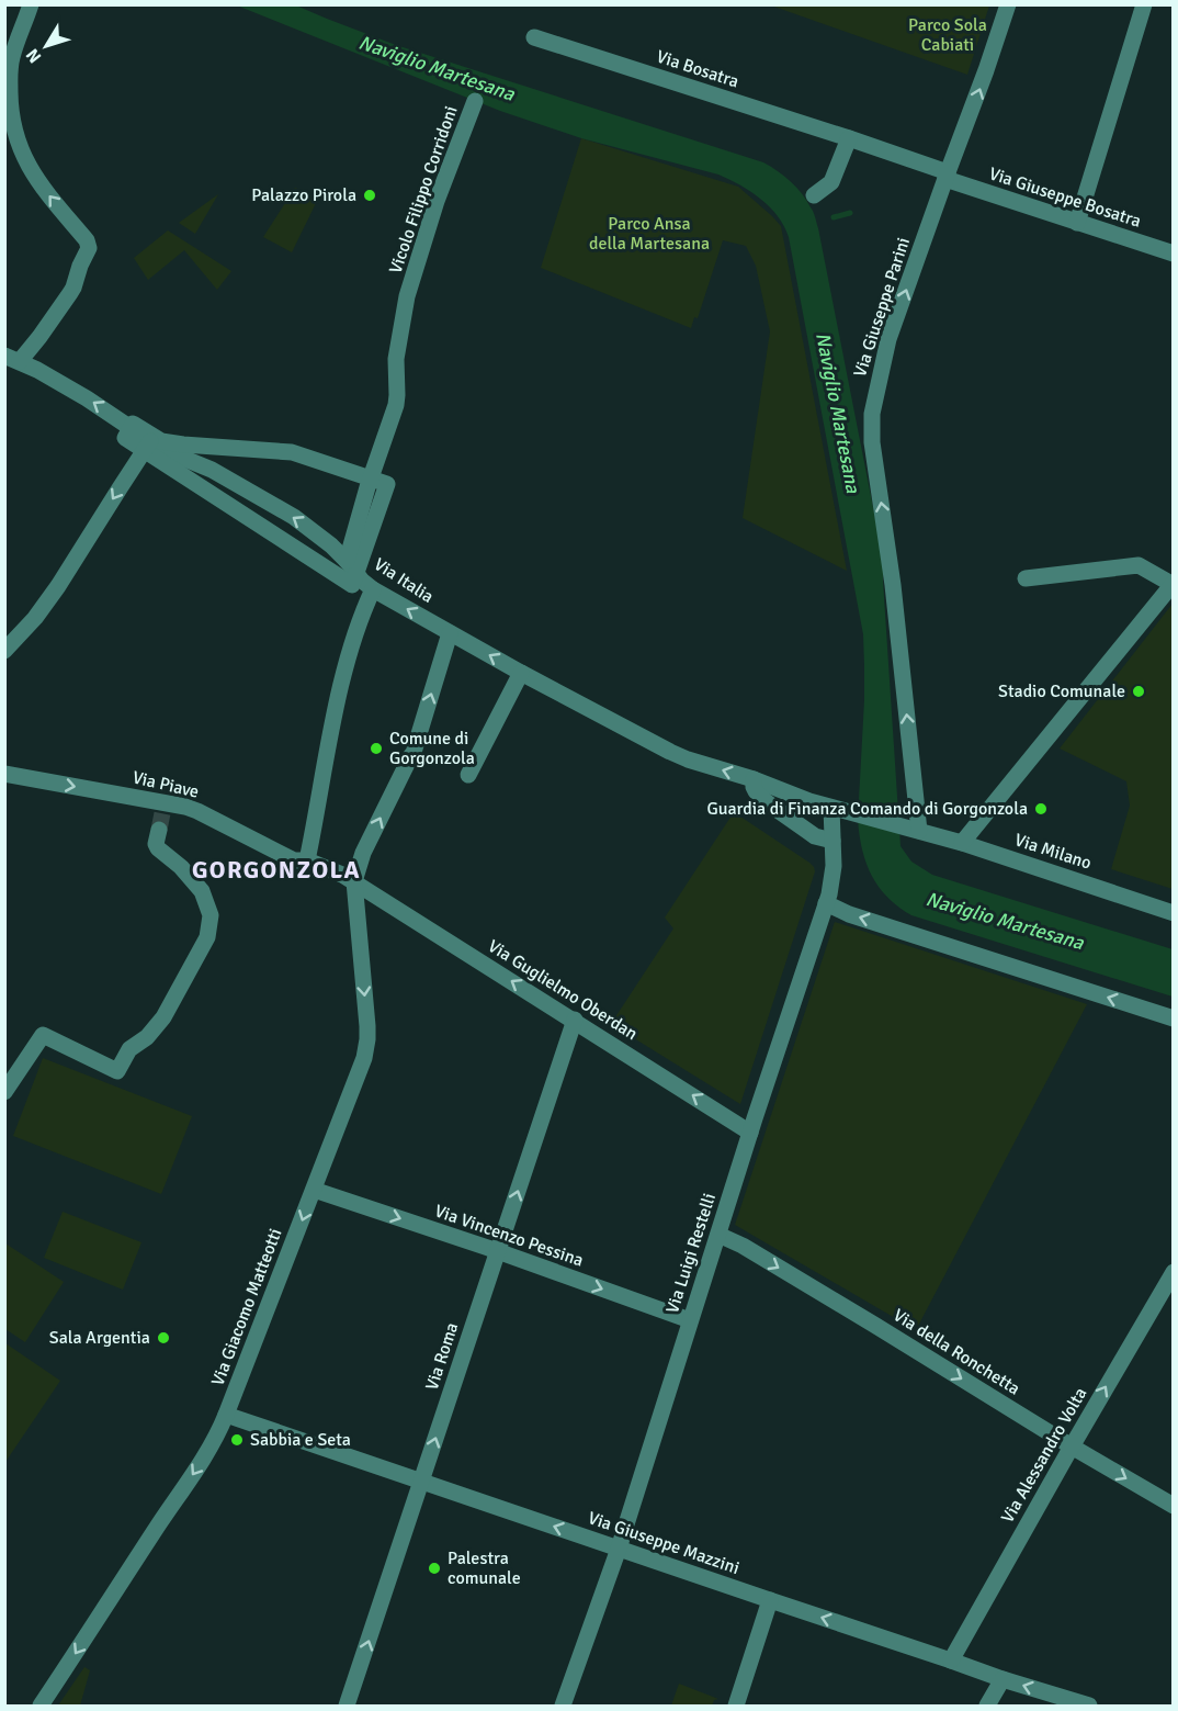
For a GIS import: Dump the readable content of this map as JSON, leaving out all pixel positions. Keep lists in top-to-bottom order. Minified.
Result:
{"streets":{"street":["Via Bosatra","Vicolo Filippo Corridoni","Via Giuseppe Bosatra","Via Giuseppe Parini","Via Italia","Via Piave","Via Milano","Via Guglielmo Oberdan","Via Vincenzo Pessina","Via Luigi Restelli","Via Giacomo Matteotti","Via della Ronchetta","Via Roma","Via Alessandro Volta","Via Giuseppe Mazzini"]},"crossings":[["Via Bosatra","Via Giuseppe Bosatra"],["Via Bosatra","Via Giuseppe Parini"],["Via Giuseppe Bosatra","Via Giuseppe Parini"],["Via Giuseppe Parini","Via Milano"],["Via Italia","Via Milano"],["Via Italia","Via Luigi Restelli"],["Via Piave","Via Guglielmo Oberdan"],["Via Piave","Via Giacomo Matteotti"],["Via Guglielmo Oberdan","Via Luigi Restelli"],["Via Guglielmo Oberdan","Via Giacomo Matteotti"],["Via Guglielmo Oberdan","Via Roma"],["Via Vincenzo Pessina","Via Luigi Restelli"],["Via Vincenzo Pessina","Via Giacomo Matteotti"],["Via Vincenzo Pessina","Via Roma"],["Via Luigi Restelli","Via della Ronchetta"],["Via Luigi Restelli","Via Giuseppe Mazzini"],["Via Giacomo Matteotti","Via Giuseppe Mazzini"],["Via della Ronchetta","Via Alessandro Volta"],["Via Roma","Via Giuseppe Mazzini"],["Via Alessandro Volta","Via Giuseppe Mazzini"]],"one_way":["Via Giuseppe Parini","Via Italia","Via Piave","Via Guglielmo Oberdan","Via Vincenzo Pessina","Via Giacomo Matteotti","Via della Ronchetta","Via Roma","Via Alessandro Volta","Via Giuseppe Mazzini"],"districts":["GORGONZOLA"],"water":["Naviglio Martesana"],"parks":["Parco Sola Cabiati","Parco Ansa della Martesana"],"places":["Palazzo Pirola","Stadio Comunale","Comune di Gorgonzola","Guardia di Finanza Comando di Gorgonzola","Sala Argentia","Sabbia e Seta","Palestra comunale"],"north":"bottom left"}
